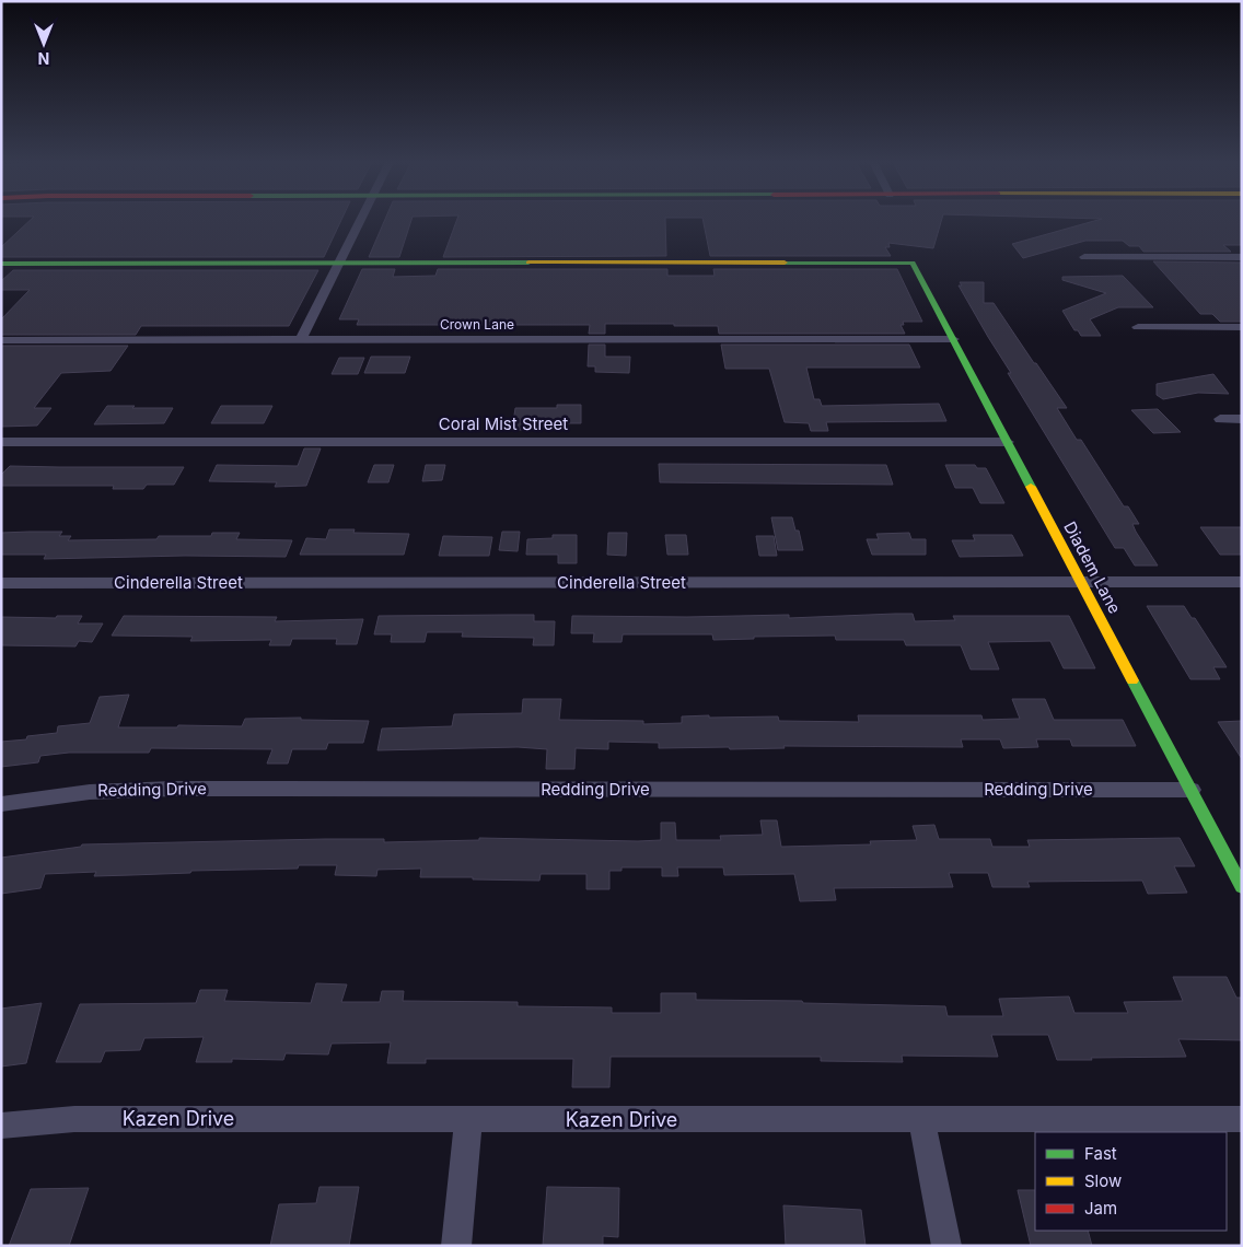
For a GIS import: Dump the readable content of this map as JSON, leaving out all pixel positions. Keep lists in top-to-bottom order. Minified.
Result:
{"streets":{"street":["Crown Lane","Coral Mist Street","Diadem Lane","Cinderella Street","Redding Drive","Kazen Drive"]},"crossings":[["Crown Lane","Diadem Lane"],["Coral Mist Street","Diadem Lane"],["Diadem Lane","Cinderella Street"],["Diadem Lane","Redding Drive"]],"legend":["Fast","Slow","Jam"],"north":"bottom"}
